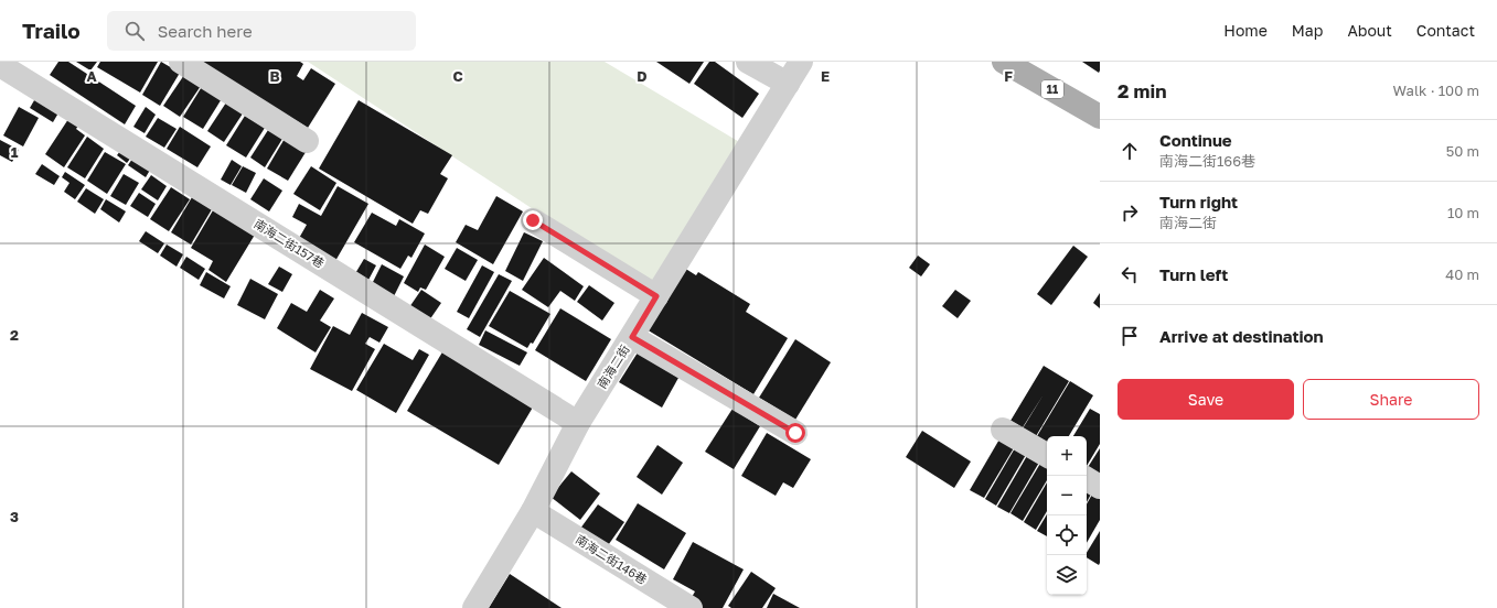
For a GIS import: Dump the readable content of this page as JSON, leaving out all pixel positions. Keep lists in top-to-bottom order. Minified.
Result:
{"streets":{"main road":["11"],"street":["南海二街157巷","南海二街","南海二街146巷"]},"crossings":[["南海二街157巷","南海二街"],["南海二街","南海二街146巷"]],"page":{"header":"Trailo","search":"Search here","nav":["Home","Map","About","Contact"],"heading":["2 min","Walk · 100 m"],"list":[["Continue","南海二街166巷","50 m"],["Turn right","南海二街","10 m"],["Turn left","40 m"],"Arrive at destination"],"buttons":["Save","Share"],"map_buttons":["+","−"]},"grid":{"columns":["A","B","C","D","E","F"],"rows":["1","2","3"]}}
